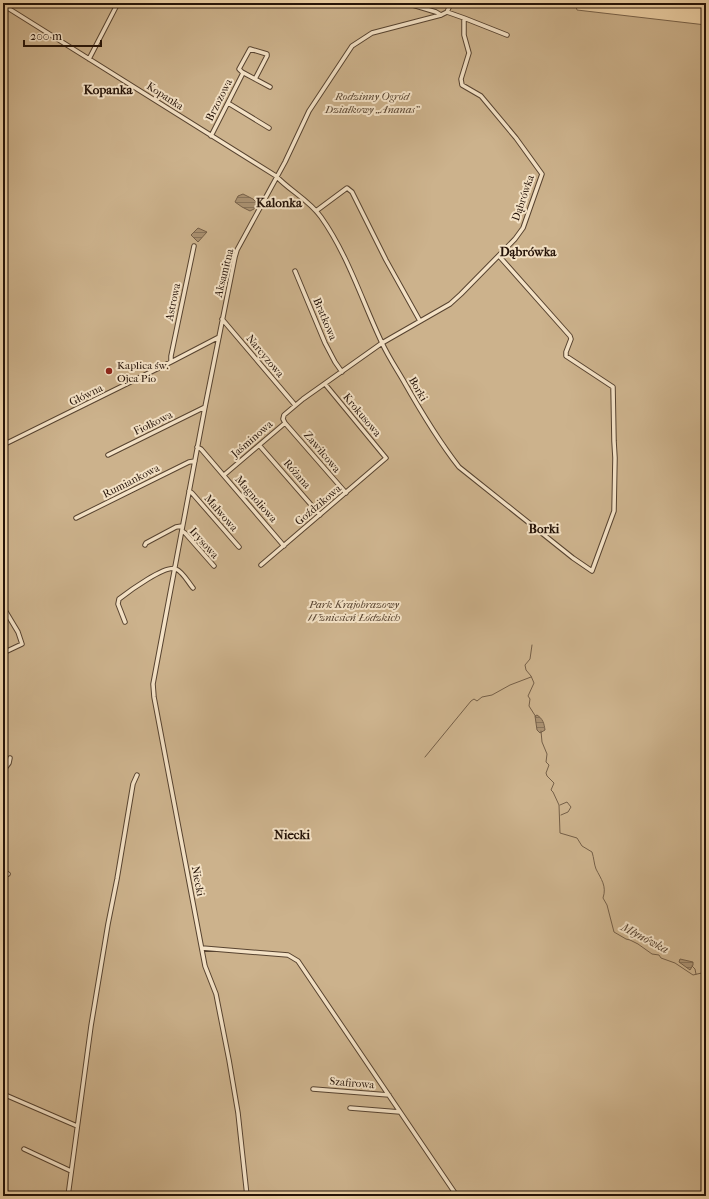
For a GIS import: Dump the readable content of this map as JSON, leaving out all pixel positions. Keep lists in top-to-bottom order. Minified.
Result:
{"streets":{"street":["Kopanka","Brzozowa","Dąbrówka","Aksamitna","Astrowa","Bratkowa","Narcyzowa","Borki","Główna","Krokusowa","Fiołkowa","Jaśminowa","Zawilcowa","Różana","Rumiankowa","Magnoliowa","Goździkowa","Malwowa","Irysowa","Niecki","Szafirowa"]},"crossings":[["Kopanka","Brzozowa"],["Kopanka","Aksamitna"],["Kopanka","Borki"],["Dąbrówka","Bratkowa"],["Dąbrówka","Borki"],["Dąbrówka","Jaśminowa"],["Aksamitna","Narcyzowa"],["Aksamitna","Borki"],["Aksamitna","Główna"],["Aksamitna","Fiołkowa"],["Aksamitna","Rumiankowa"],["Aksamitna","Magnoliowa"],["Aksamitna","Malwowa"],["Aksamitna","Irysowa"],["Aksamitna","Niecki"],["Astrowa","Główna"],["Bratkowa","Jaśminowa"],["Narcyzowa","Jaśminowa"],["Krokusowa","Jaśminowa"],["Krokusowa","Goździkowa"],["Jaśminowa","Zawilcowa"],["Jaśminowa","Różana"],["Jaśminowa","Magnoliowa"],["Zawilcowa","Goździkowa"],["Różana","Goździkowa"],["Magnoliowa","Goździkowa"]],"districts":["Kopanka","Kalonka","Dąbrówka","Borki","Niecki"],"water":["Młynówka"],"parks":["Rodzinny Ogród Działkowy „Ananas”","Park Krajobrazowy Wzniesień Łódzkich"],"places":["Kaplica św. Ojca Pio"],"scale_bar":"200 m"}
